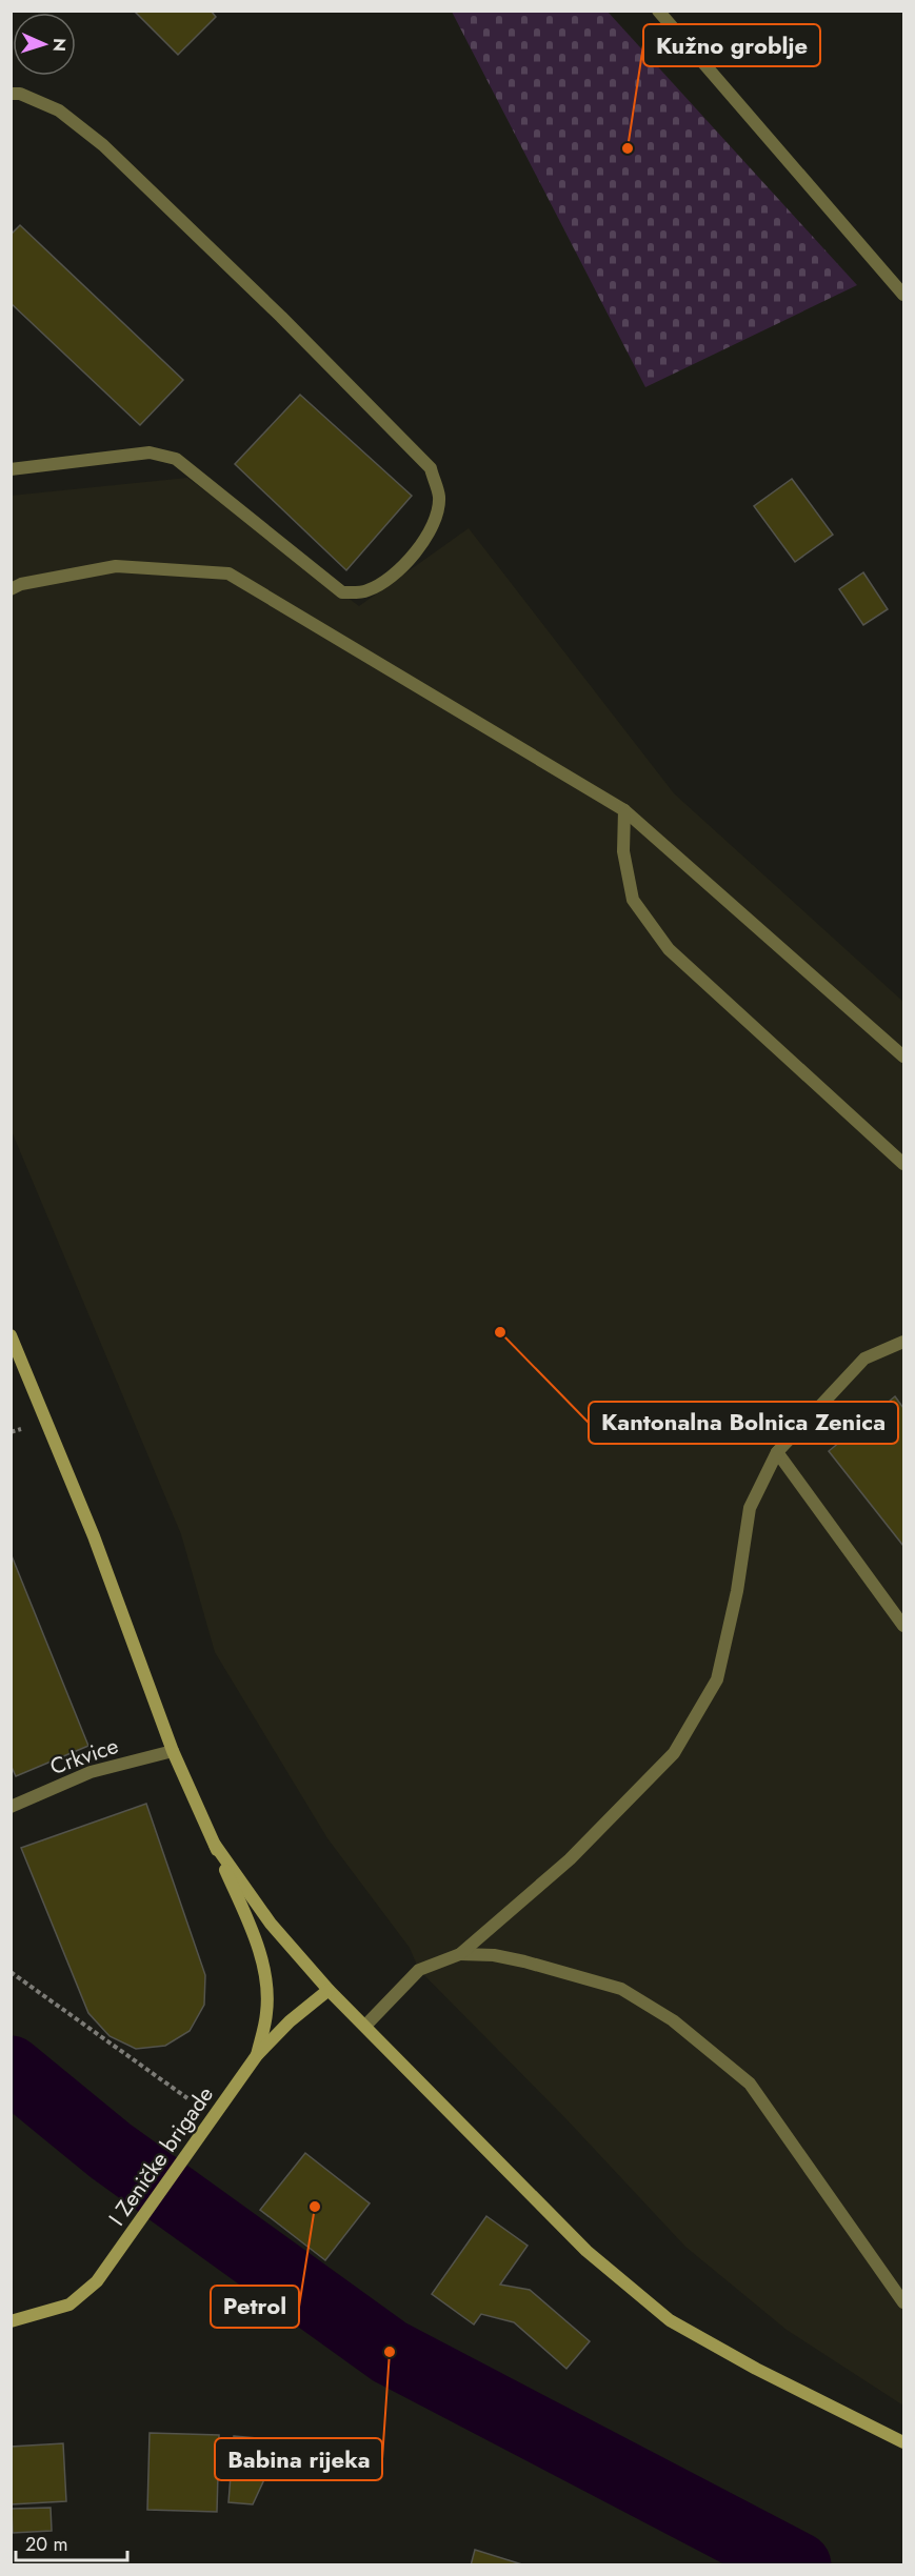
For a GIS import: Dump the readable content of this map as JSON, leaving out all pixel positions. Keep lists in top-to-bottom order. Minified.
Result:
{"streets":{"main road":["I Zeničke brigade"],"street":["Crkvice"]},"places":["Kužno groblje","Kantonalna Bolnica Zenica","Petrol","Babina rijeka"],"scale_bar":"20 m","north":"right"}
